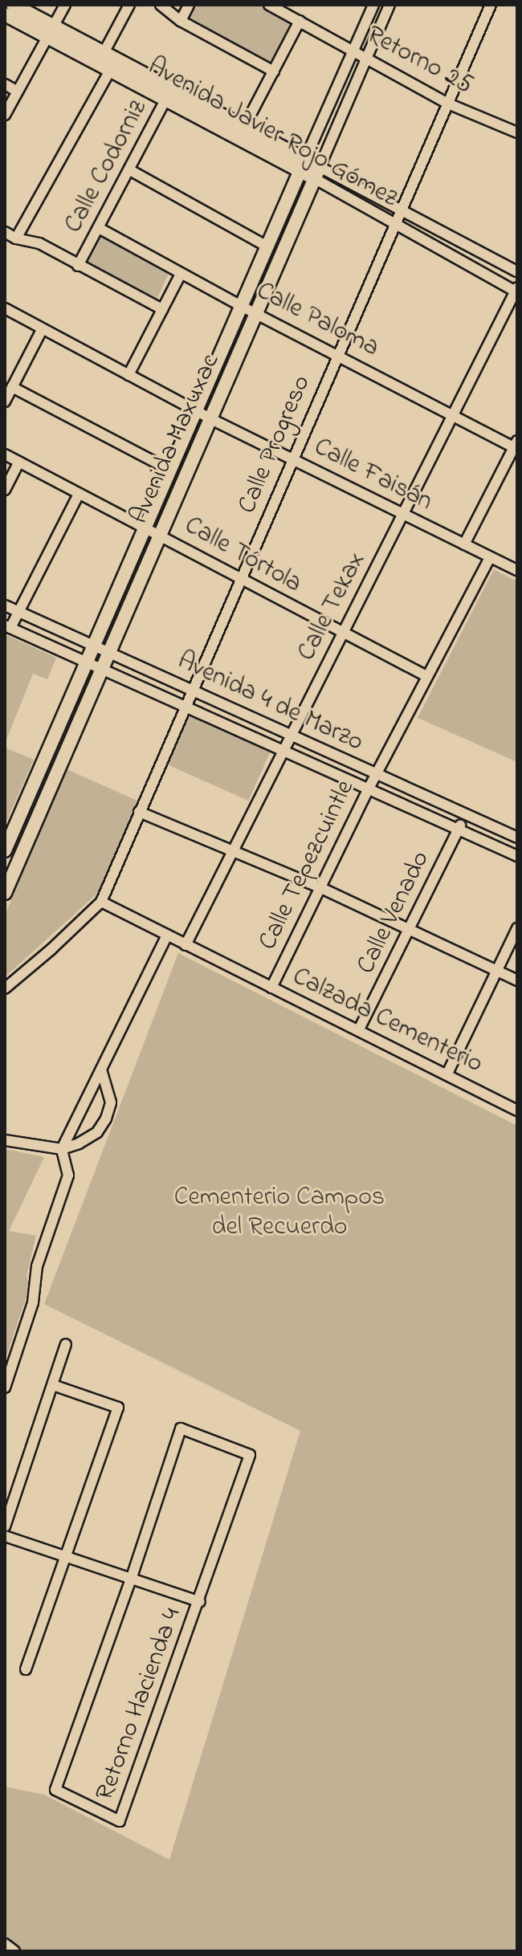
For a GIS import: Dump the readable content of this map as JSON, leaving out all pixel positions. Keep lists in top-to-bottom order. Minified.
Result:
{"streets":{"main road":["Avenida Javier Rojo Gómez","Avenida Maxuxac"],"street":["Retorno 25","Calle Codorniz","Calle Paloma","Calle Progreso","Calle Faisán","Calle Tórtola","Calle Tekax","Avenida 4 de Marzo","Calle Tepezcuintle","Calle Venado","Calzada Cementerio","Retorno Hacienda 4"]},"crossings":[["Retorno 25","Avenida Maxuxac"],["Retorno 25","Calle Progreso"],["Avenida Javier Rojo Gómez","Calle Codorniz"],["Avenida Javier Rojo Gómez","Avenida Maxuxac"],["Avenida Javier Rojo Gómez","Calle Progreso"],["Avenida Javier Rojo Gómez","Calle Tekax"],["Calle Codorniz","Calle Paloma"],["Calle Paloma","Avenida Maxuxac"],["Calle Paloma","Calle Progreso"],["Calle Paloma","Calle Tekax"],["Avenida Maxuxac","Calle Faisán"],["Avenida Maxuxac","Calle Tórtola"],["Avenida Maxuxac","Avenida 4 de Marzo"],["Calle Progreso","Calle Faisán"],["Calle Progreso","Calle Tórtola"],["Calle Progreso","Avenida 4 de Marzo"],["Calle Progreso","Calzada Cementerio"],["Calle Faisán","Calle Tekax"],["Calle Faisán","Calle Tepezcuintle"],["Calle Tórtola","Calle Tekax"],["Calle Tórtola","Calle Tepezcuintle"],["Calle Tekax","Avenida 4 de Marzo"],["Calle Tekax","Calzada Cementerio"],["Avenida 4 de Marzo","Calle Tepezcuintle"],["Avenida 4 de Marzo","Calle Venado"],["Calle Tepezcuintle","Calzada Cementerio"],["Calle Venado","Calzada Cementerio"]],"parks":["Cementerio Campos del Recuerdo"]}
